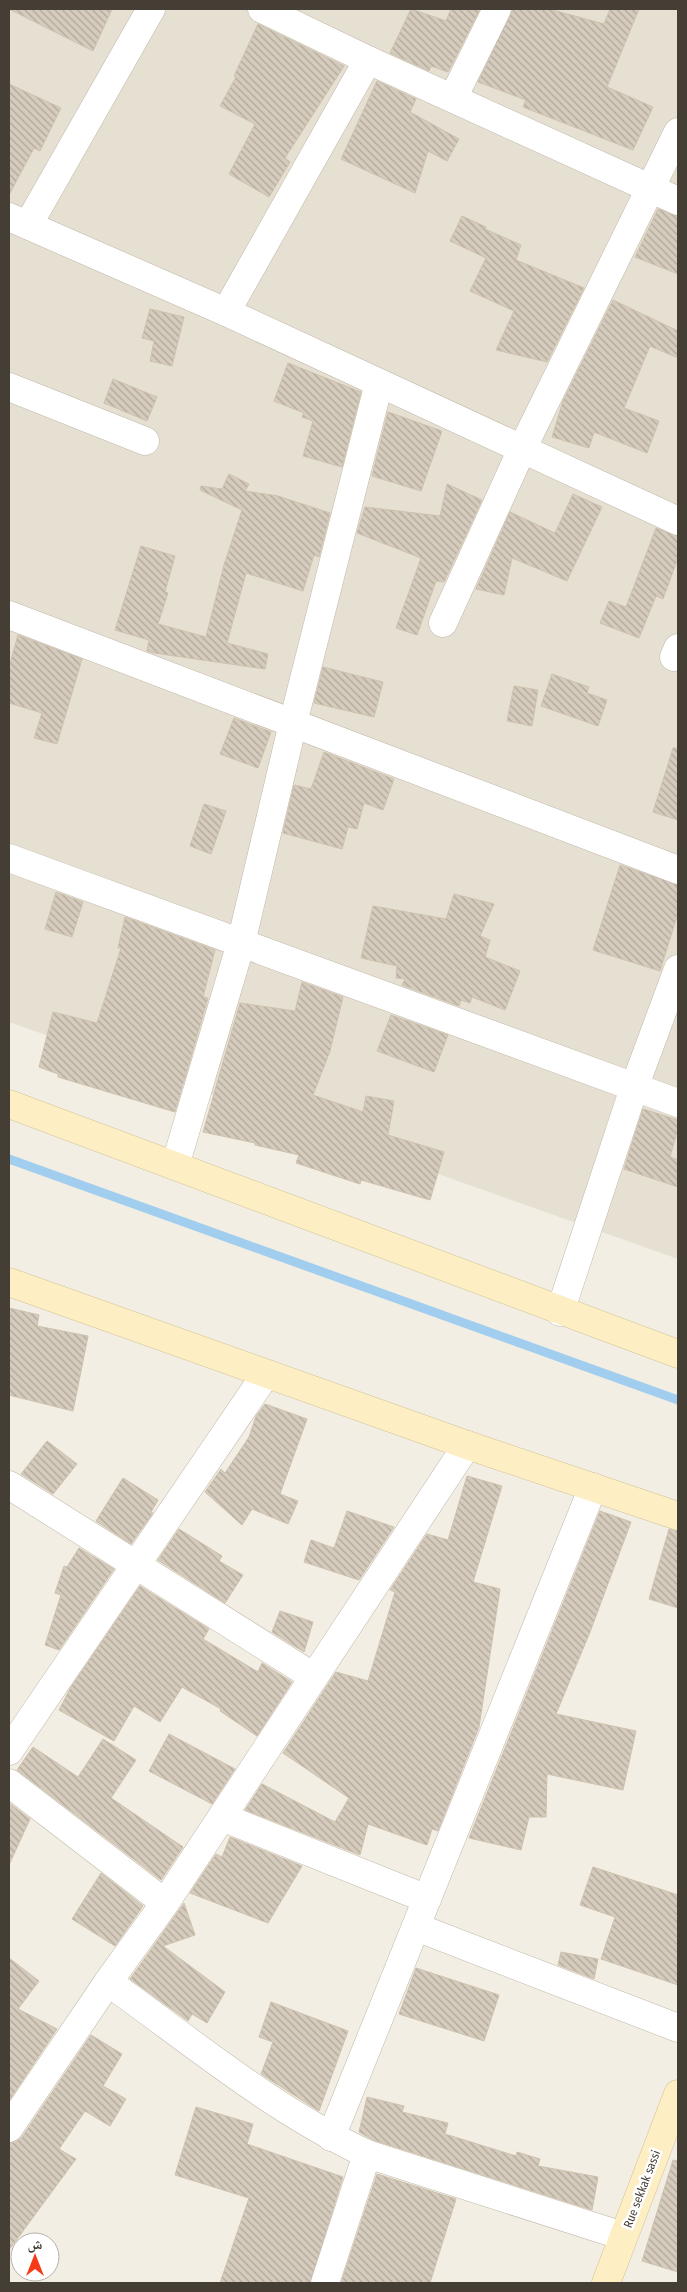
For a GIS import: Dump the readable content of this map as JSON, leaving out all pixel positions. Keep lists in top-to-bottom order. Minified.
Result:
{"streets":{"street":["Rue sekkak sassi"]},"north":"top"}
